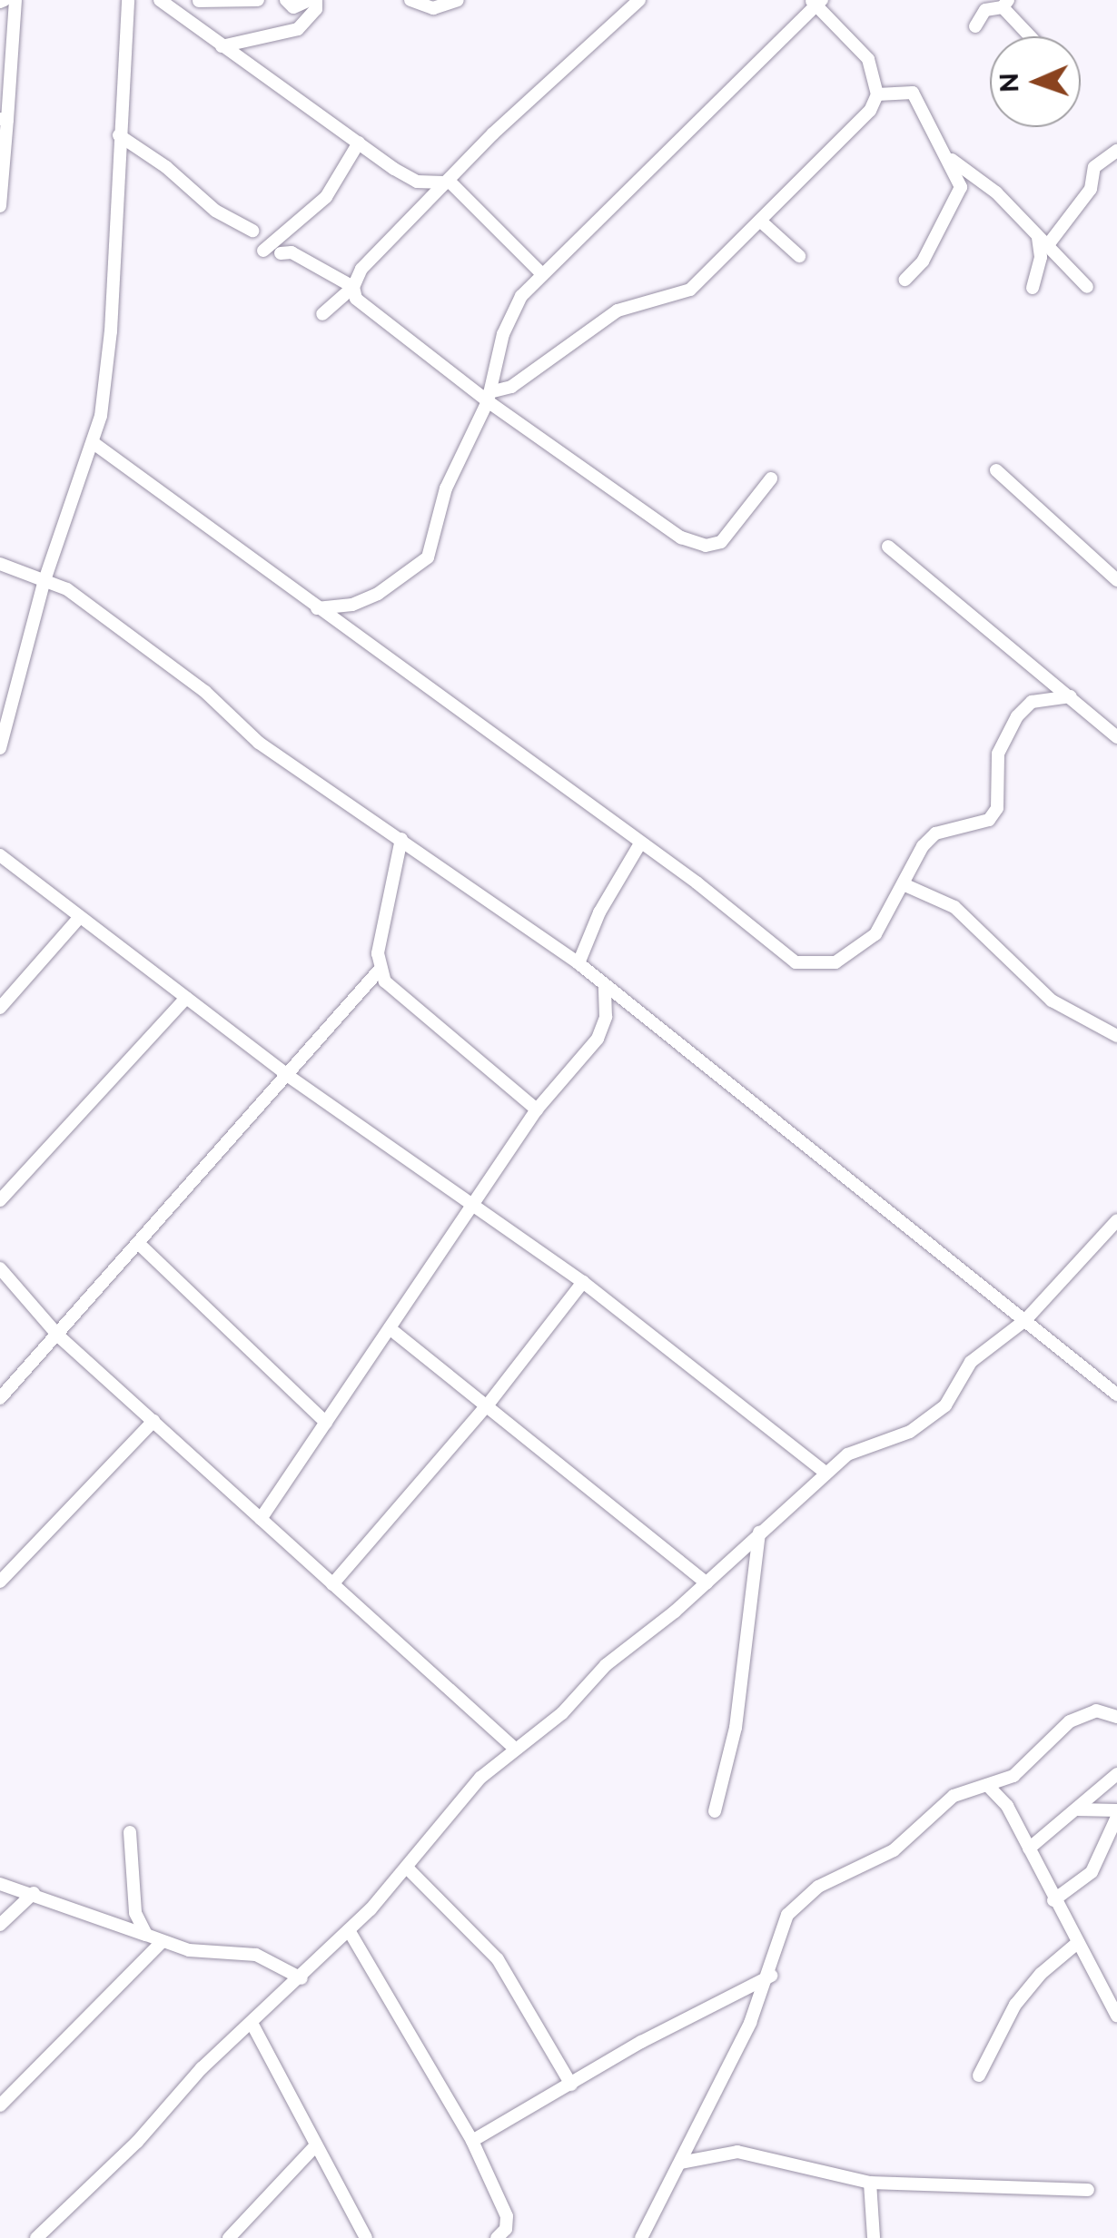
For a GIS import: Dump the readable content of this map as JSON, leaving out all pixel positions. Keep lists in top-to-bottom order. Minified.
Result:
{"north":"left"}
